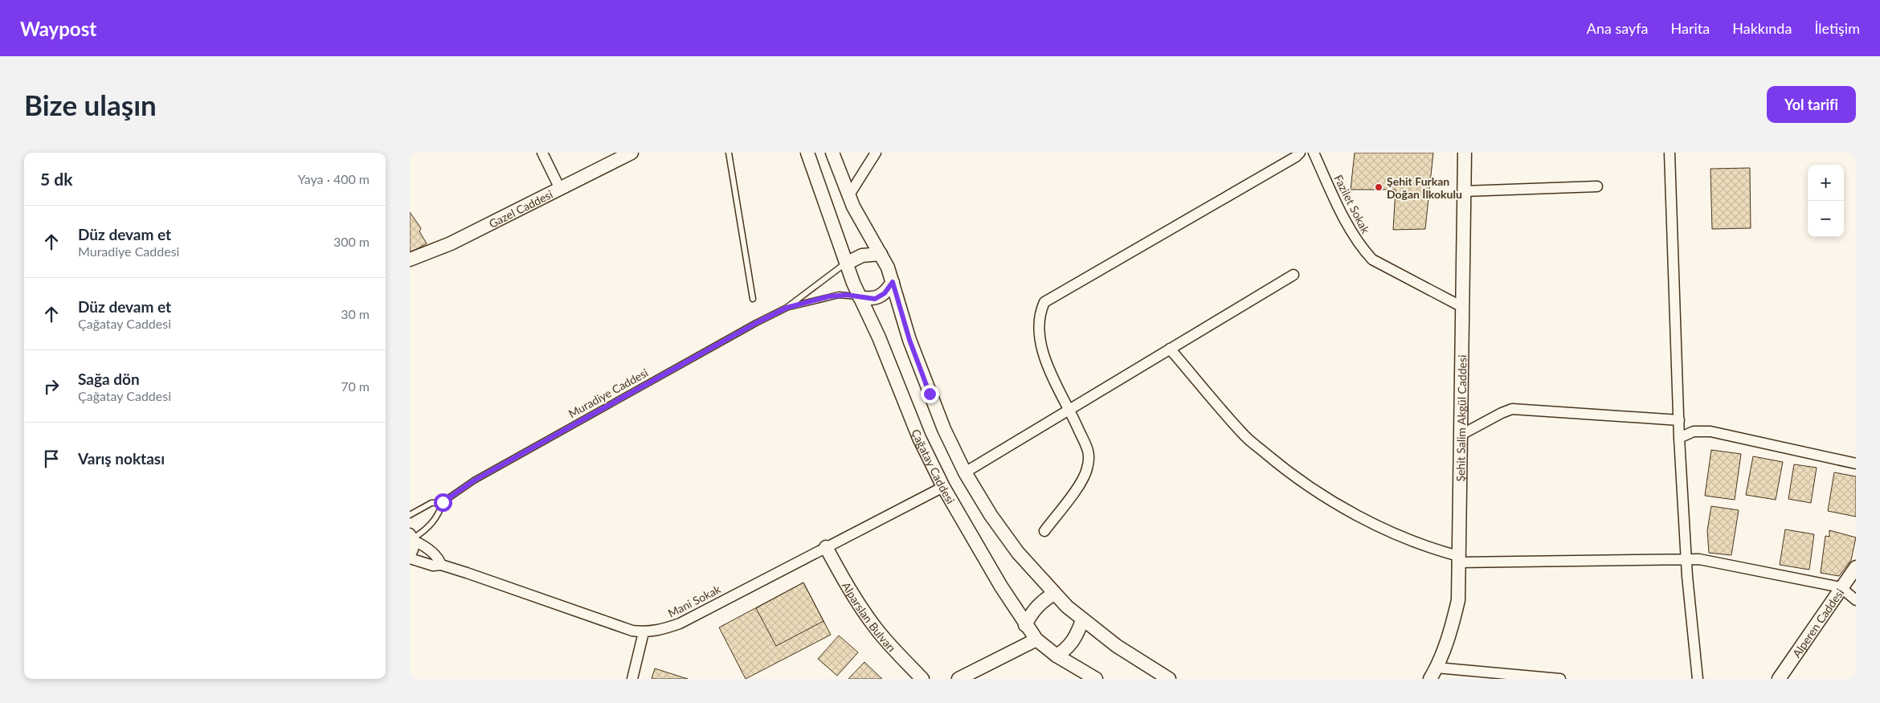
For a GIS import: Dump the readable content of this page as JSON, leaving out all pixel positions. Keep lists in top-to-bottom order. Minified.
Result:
{"streets":{"main road":["Gazel Caddesi","Şehit Salim Akgül Caddesi","Çağatay Caddesi","Alparslan Bulvarı","Alperen Caddesi"],"street":["Fazilet Sokak","Mani Sokak"],"lane":["Muradiye Caddesi"]},"crossings":[["Fazilet Sokak","Şehit Salim Akgül Caddesi"],["Muradiye Caddesi","Çağatay Caddesi"],["Çağatay Caddesi","Mani Sokak"],["Mani Sokak","Alparslan Bulvarı"]],"places":["Şehit Furkan Doğan İlkokulu"],"page":{"header":"Waypost","nav":["Ana sayfa","Harita","Hakkında","İletişim"],"buttons":"Yol tarifi","title":"Bize ulaşın","heading":["5 dk","Yaya · 400 m"],"map_buttons":["+","−"],"list":[["Düz devam et","Muradiye Caddesi","300 m"],["Düz devam et","Çağatay Caddesi","30 m"],["Sağa dön","Çağatay Caddesi","70 m"],"Varış noktası"]}}
